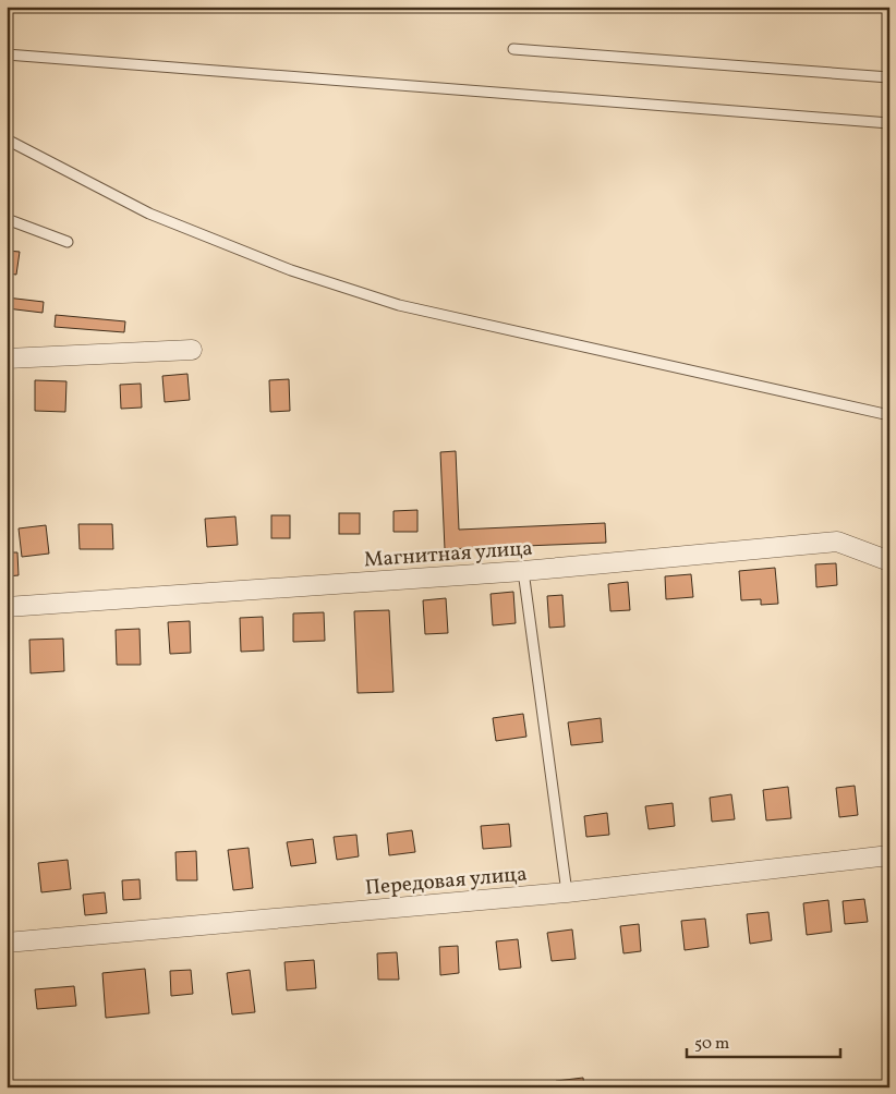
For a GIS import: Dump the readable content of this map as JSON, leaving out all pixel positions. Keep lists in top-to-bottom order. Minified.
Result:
{"streets":{"street":["Магнитная улица","Передовая улица"]},"scale_bar":"50 m"}
